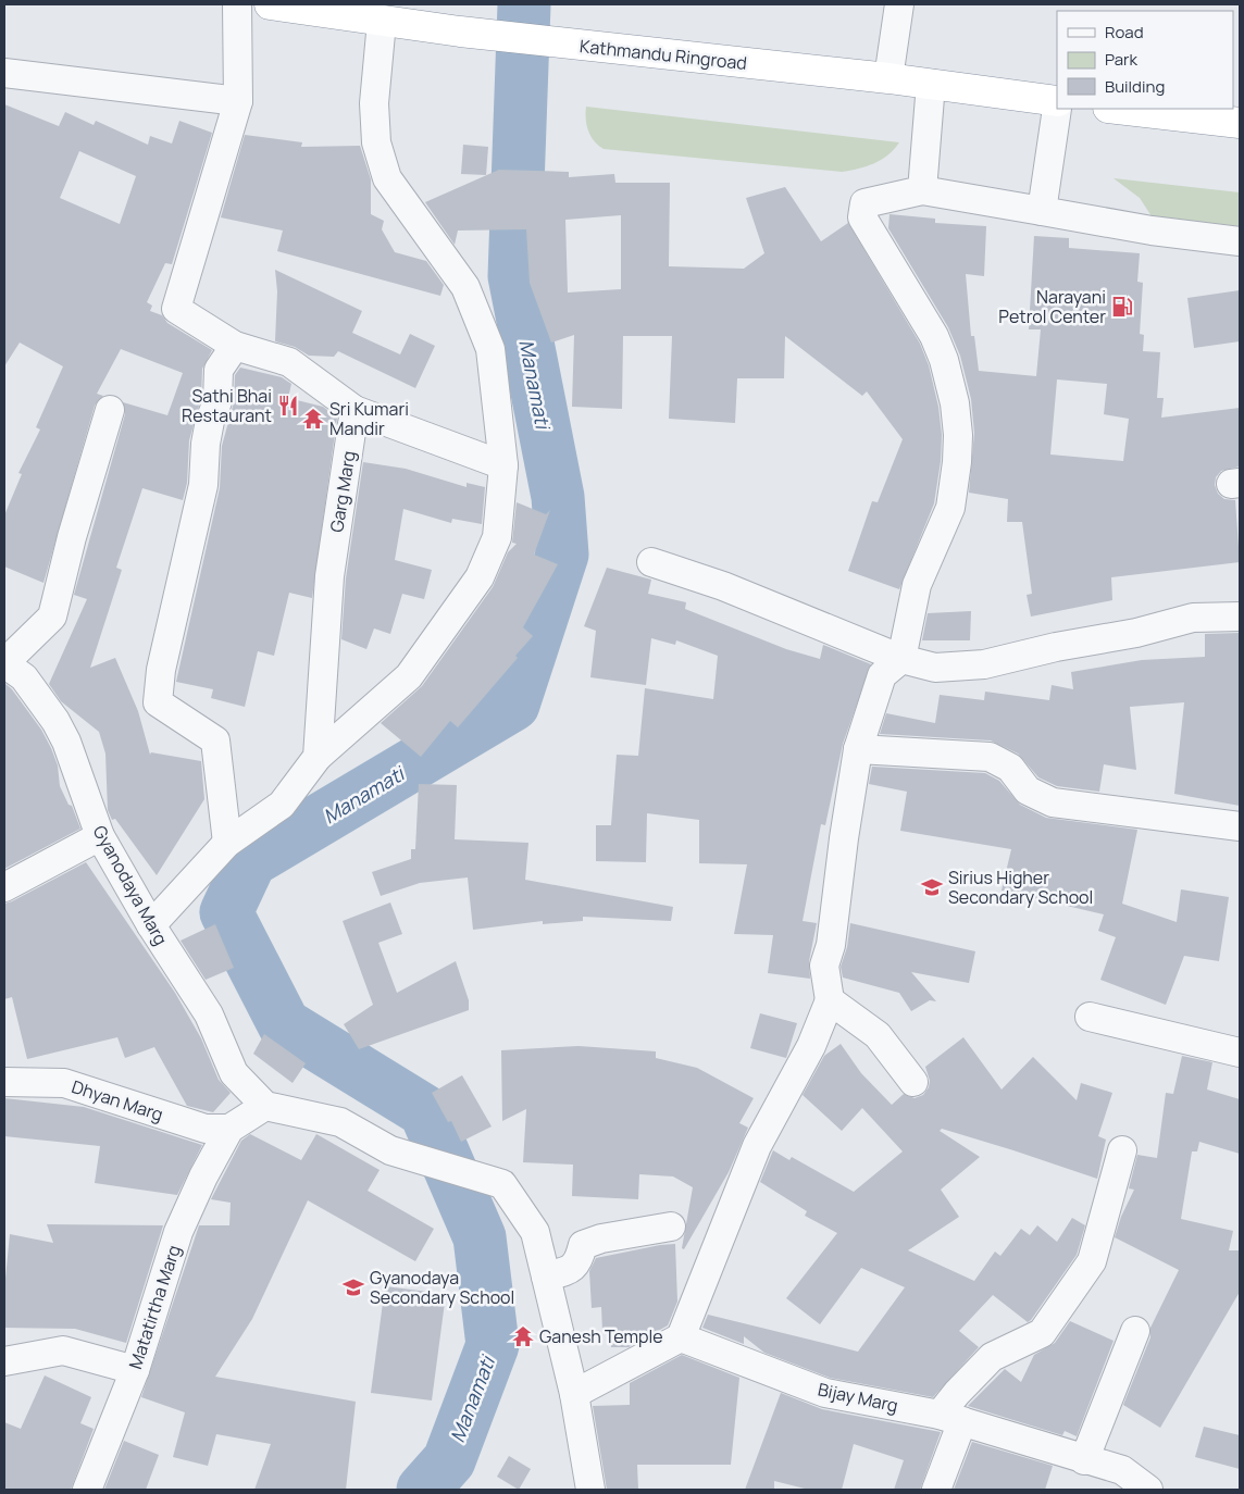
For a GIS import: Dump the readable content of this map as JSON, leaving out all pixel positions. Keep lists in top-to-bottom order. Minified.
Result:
{"streets":{"highway":["Kathmandu Ringroad"],"street":["Garg Marg","Gyanodaya Marg","Dhyan Marg","Matatirtha Marg","Bijay Marg"]},"crossings":[["Dhyan Marg","Matatirtha Marg"]],"water":["Manamati"],"places":{"fuel station":["Narayani Petrol Center"],"restaurant":["Sathi Bhai Restaurant"],"temple":["Sri Kumari Mandir","Ganesh Temple"],"school or university":["Sirius Higher Secondary School","Gyanodaya Secondary School"]},"legend":["Road","Park","Building"]}
